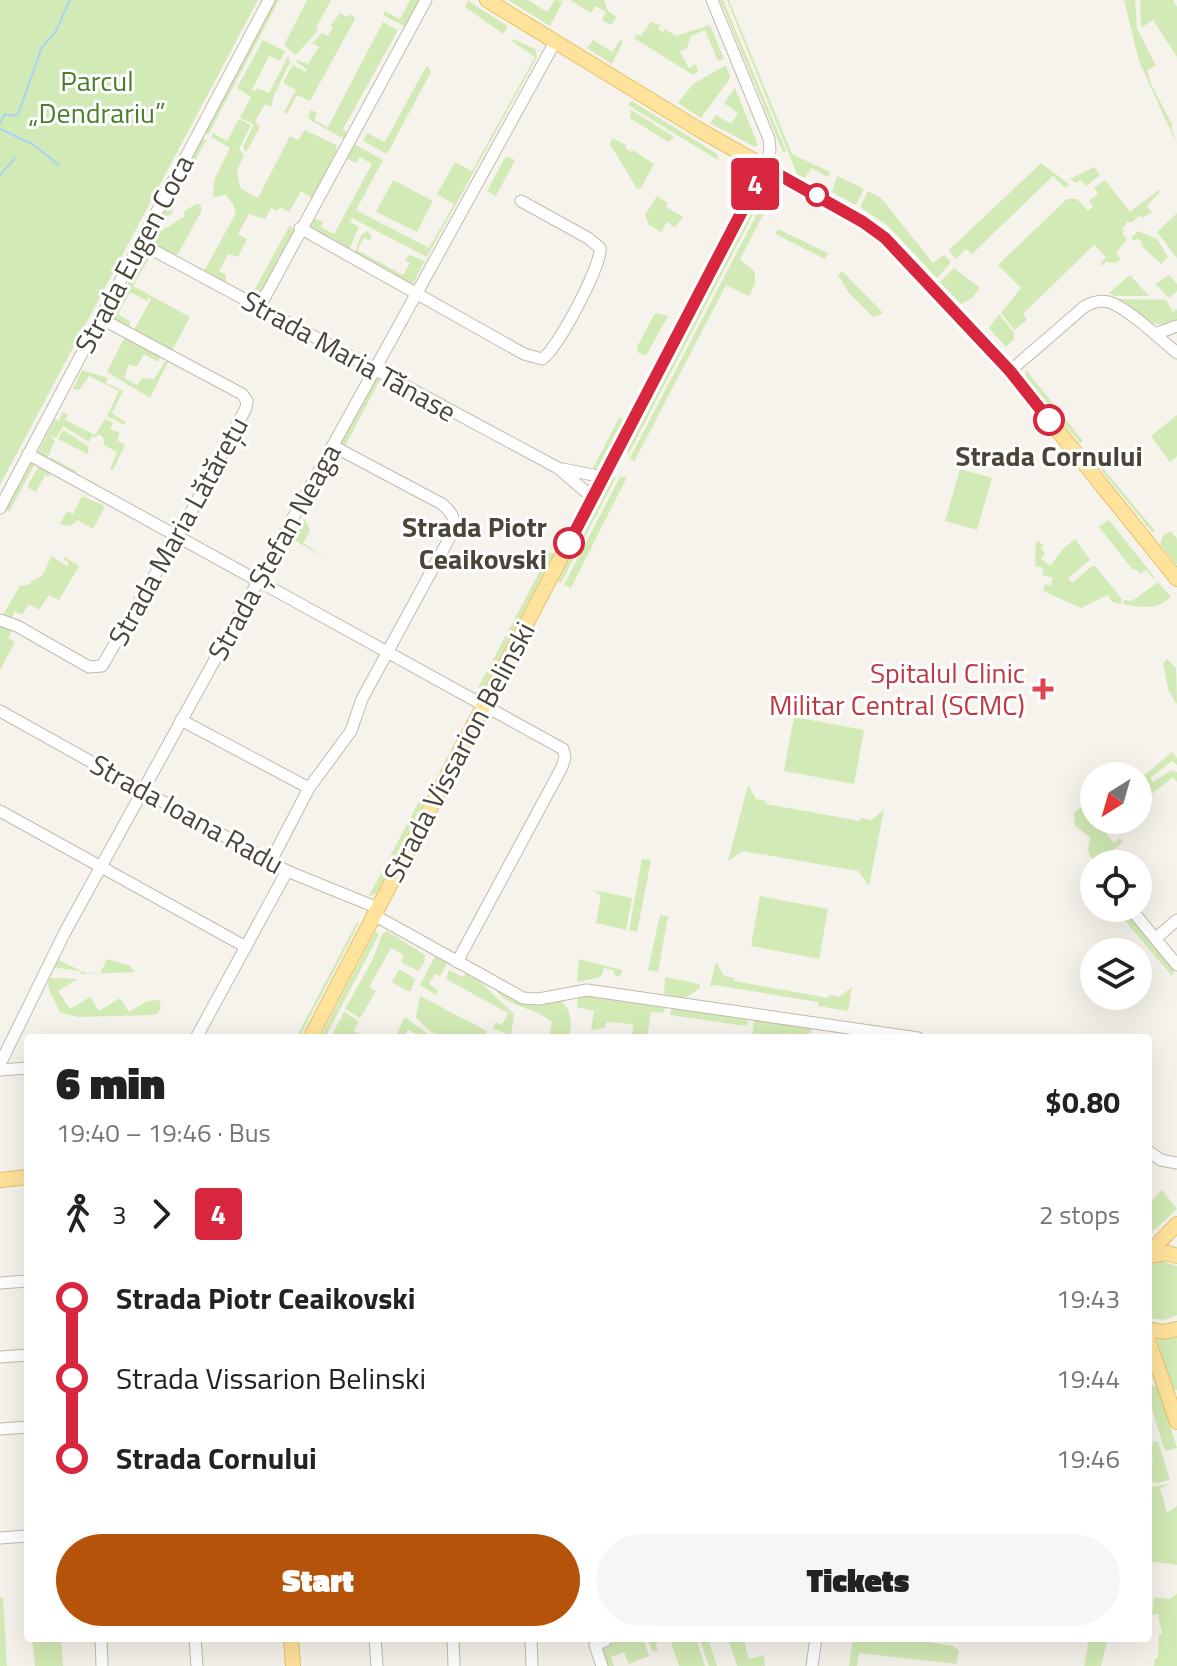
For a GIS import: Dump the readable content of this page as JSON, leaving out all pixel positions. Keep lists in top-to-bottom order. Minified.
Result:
{"streets":{"main road":["Strada Vissarion Belinski"],"street":["Strada Eugen Coca","Strada Maria Tănase","Strada Maria Lătărețu","Strada Ștefan Neaga","Strada Ioana Radu"]},"crossings":[["Strada Eugen Coca","Strada Maria Tănase"],["Strada Eugen Coca","Strada Maria Lătărețu"],["Strada Maria Tănase","Strada Ștefan Neaga"],["Strada Maria Tănase","Strada Vissarion Belinski"],["Strada Ștefan Neaga","Strada Ioana Radu"],["Strada Vissarion Belinski","Strada Ioana Radu"]],"parks":["Parcul „Dendrariu”"],"places":{"other":["Strada Cornului","Strada Piotr Ceaikovski"],"health":["Spitalul Clinic Militar Central (SCMC)"]},"lines":["bus line 4"],"north":"bottom left","page":{"on_map":"4","heading":["6 min","19:40 – 19:46 · Bus","$0.80"],"legs":["3","4","2 stops"],"list":[{"name":"Strada Piotr Ceaikovski","value":"19:43"},{"name":"Strada Vissarion Belinski","value":"19:44"},{"name":"Strada Cornului","value":"19:46"}],"buttons":["Start","Tickets"]}}
